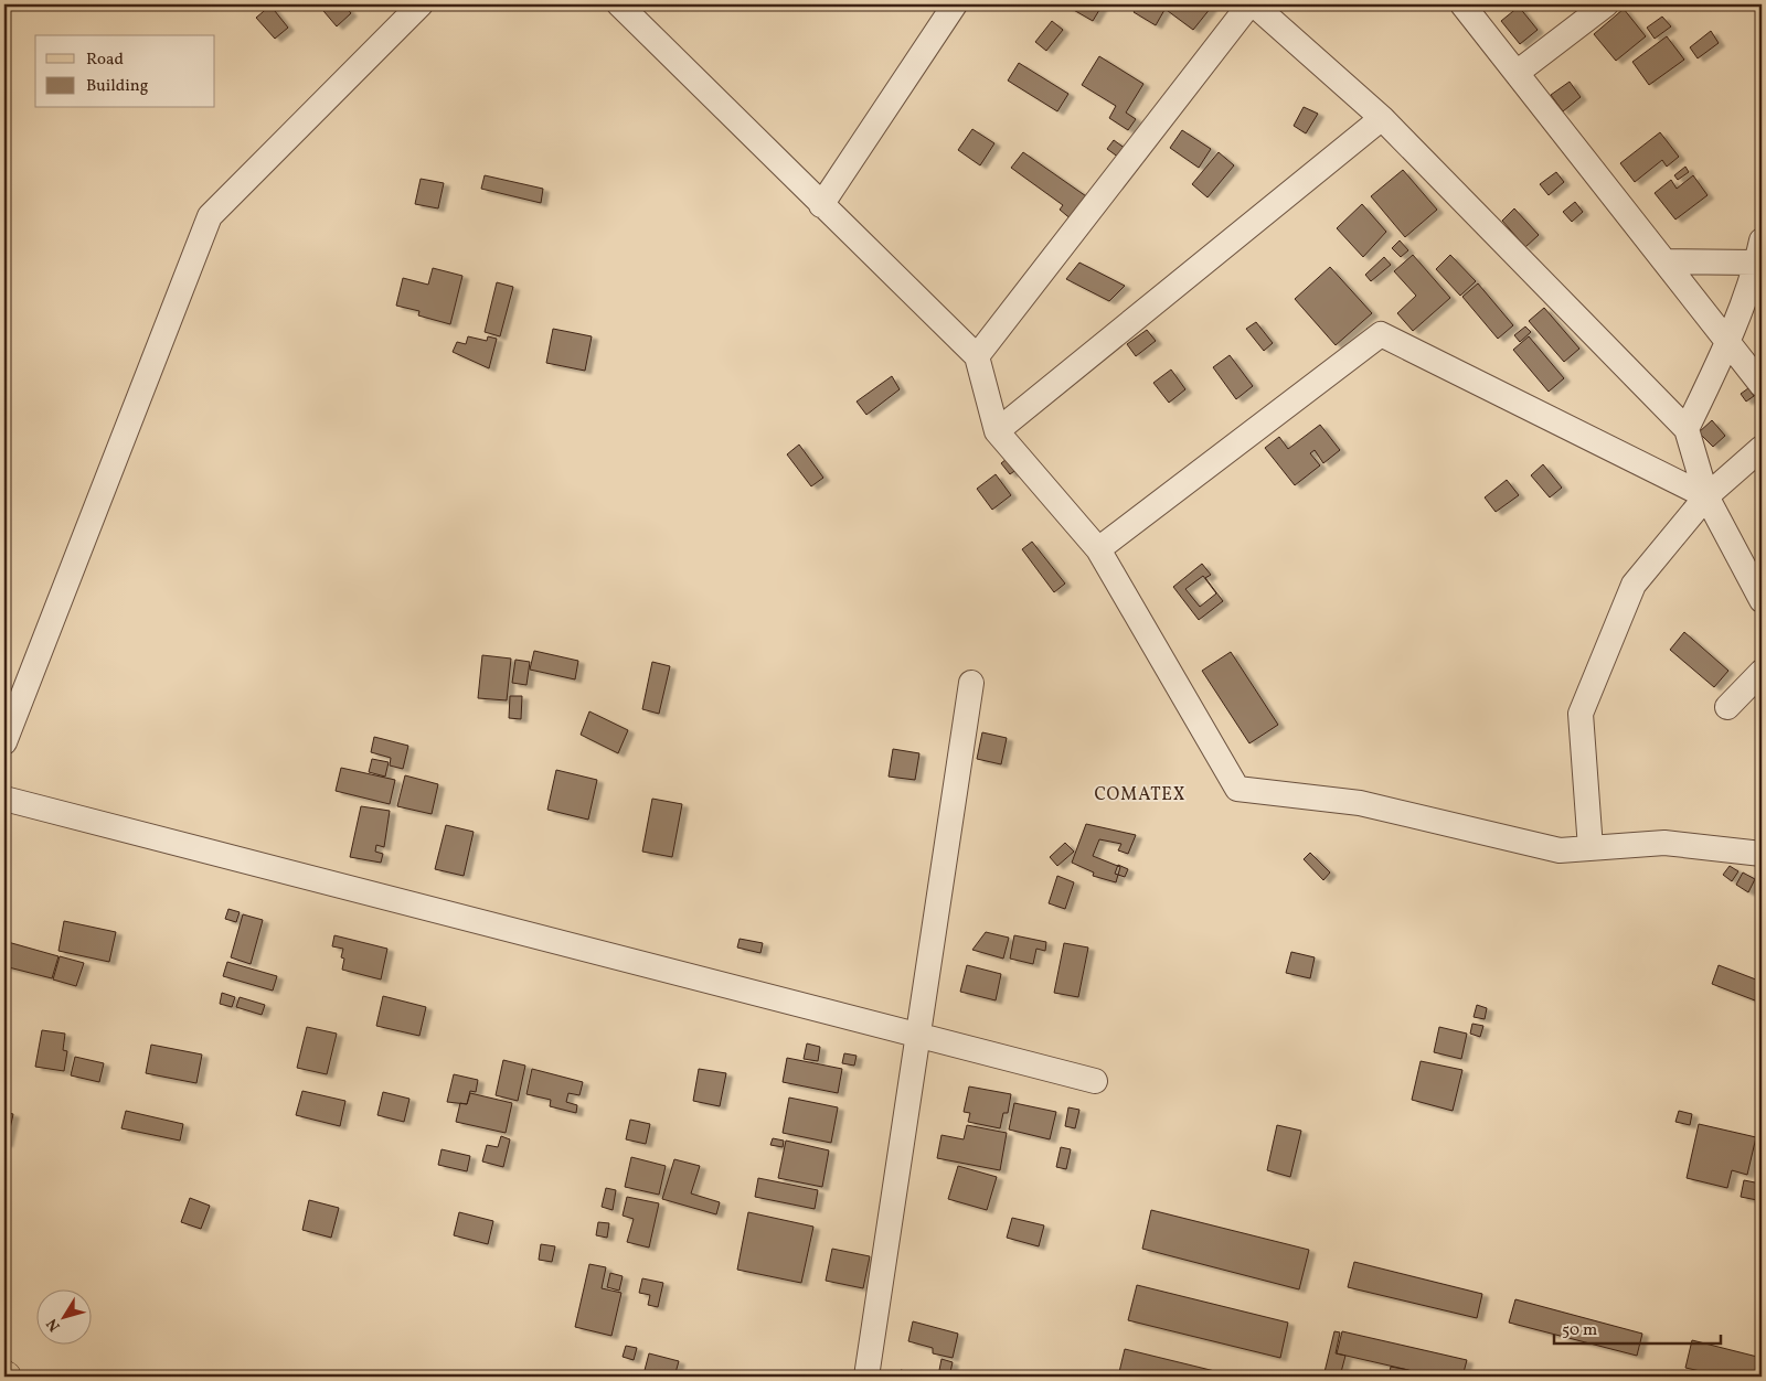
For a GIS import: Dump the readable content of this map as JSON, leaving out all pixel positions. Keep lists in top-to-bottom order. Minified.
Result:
{"districts":["COMATEX"],"legend":["Road","Building"],"scale_bar":"50 m","north":"bottom left"}
